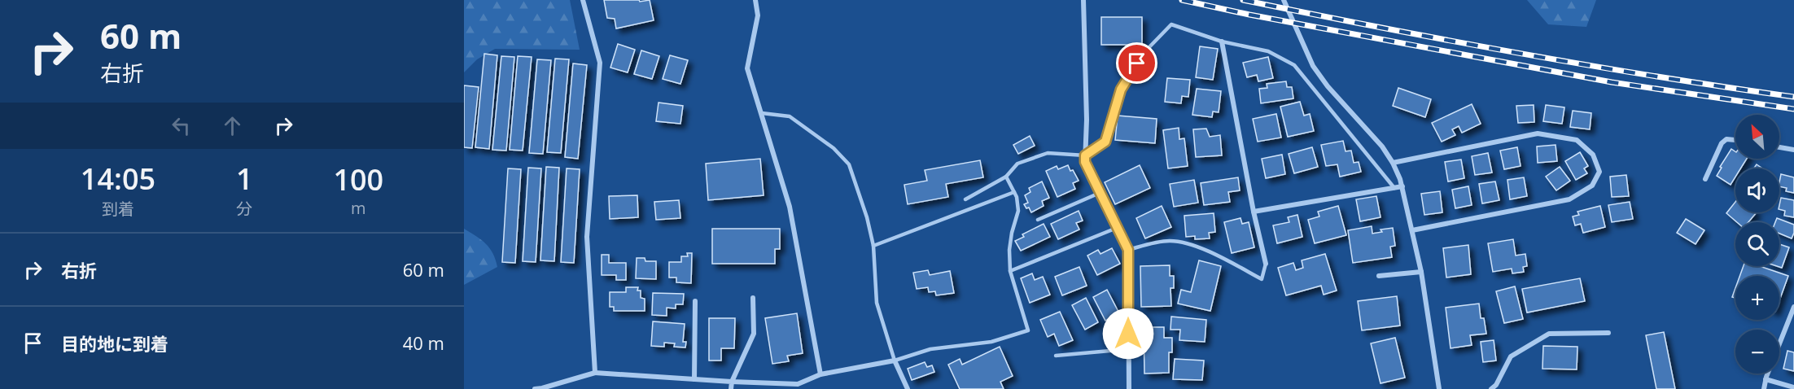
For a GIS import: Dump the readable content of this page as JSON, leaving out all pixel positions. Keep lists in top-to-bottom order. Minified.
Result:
{"north":"top left","page":{"turn":["60 m","右折"],"map_buttons":["+","−"],"eta":["14:05","到着","1","分","100","m"],"list":[{"name":"右折","value":"60 m"},{"name":"目的地に到着","value":"40 m"}]}}
